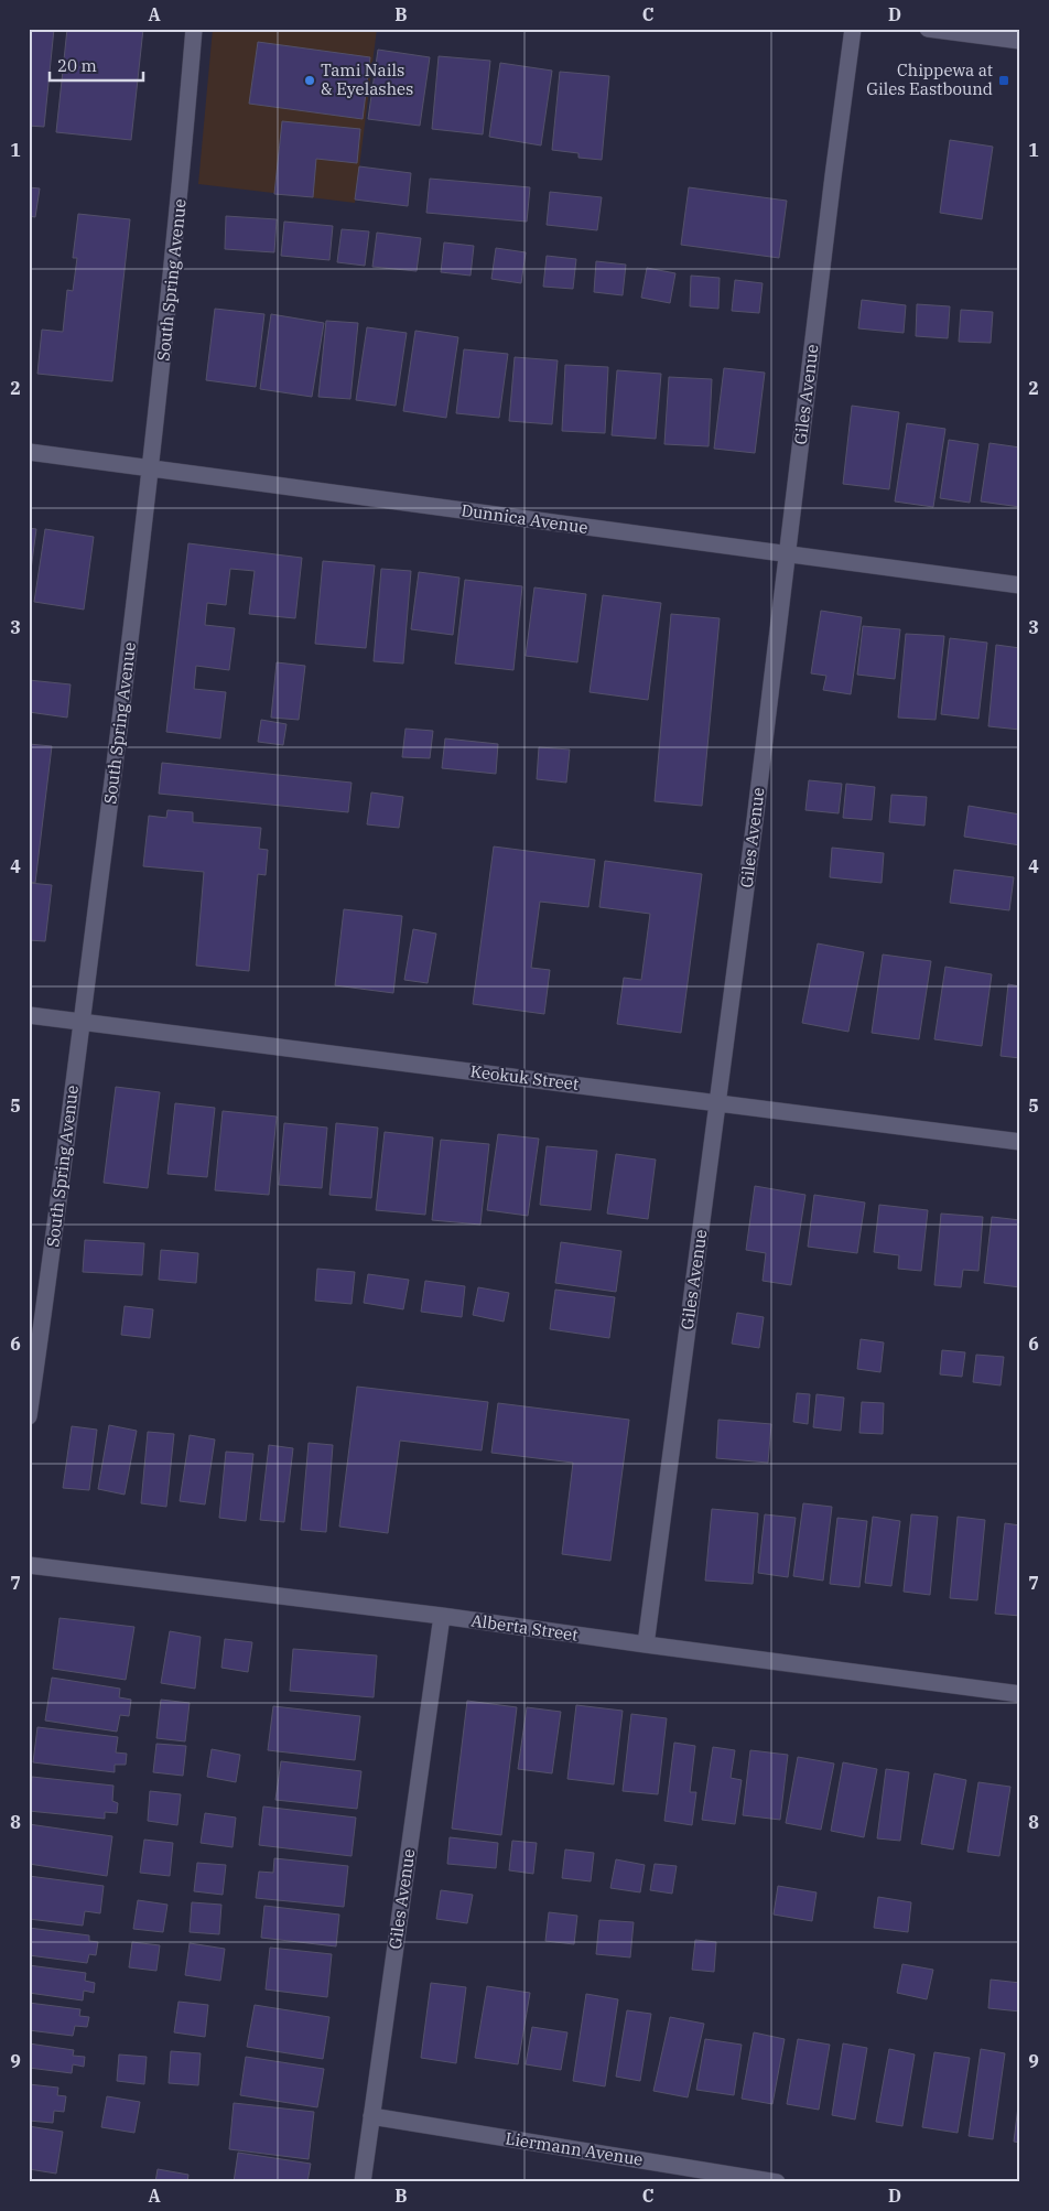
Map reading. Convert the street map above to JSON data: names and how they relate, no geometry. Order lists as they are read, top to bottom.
{
  "streets": {
    "street": [
      "South Spring Avenue",
      "Giles Avenue",
      "Dunnica Avenue",
      "Keokuk Street",
      "Alberta Street",
      "Liermann Avenue"
    ]
  },
  "crossings": [
    ["South Spring Avenue", "Dunnica Avenue"],
    ["South Spring Avenue", "Keokuk Street"],
    ["Giles Avenue", "Dunnica Avenue"],
    ["Giles Avenue", "Keokuk Street"],
    ["Giles Avenue", "Alberta Street"],
    ["Giles Avenue", "Liermann Avenue"]
  ],
  "places": {
    "other": ["Tami Nails & Eyelashes"],
    "transit": ["Chippewa at Giles Eastbound"]
  },
  "scale_bar": "20 m",
  "grid": {
    "columns": [
      "A",
      "B",
      "C",
      "D"
    ],
    "rows": [
      "1",
      "2",
      "3",
      "4",
      "5",
      "6",
      "7",
      "8",
      "9"
    ]
  }
}
